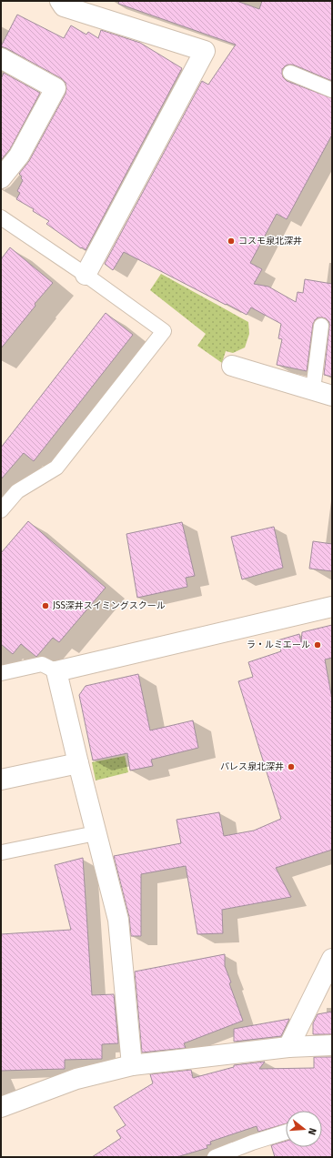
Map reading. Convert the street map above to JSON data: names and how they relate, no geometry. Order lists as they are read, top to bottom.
{
  "places": [
    "コスモ泉北深井",
    "JSS深井スイミングスクール",
    "ラ・ルミエール",
    "パレス泉北深井"
  ],
  "north": "right"
}
